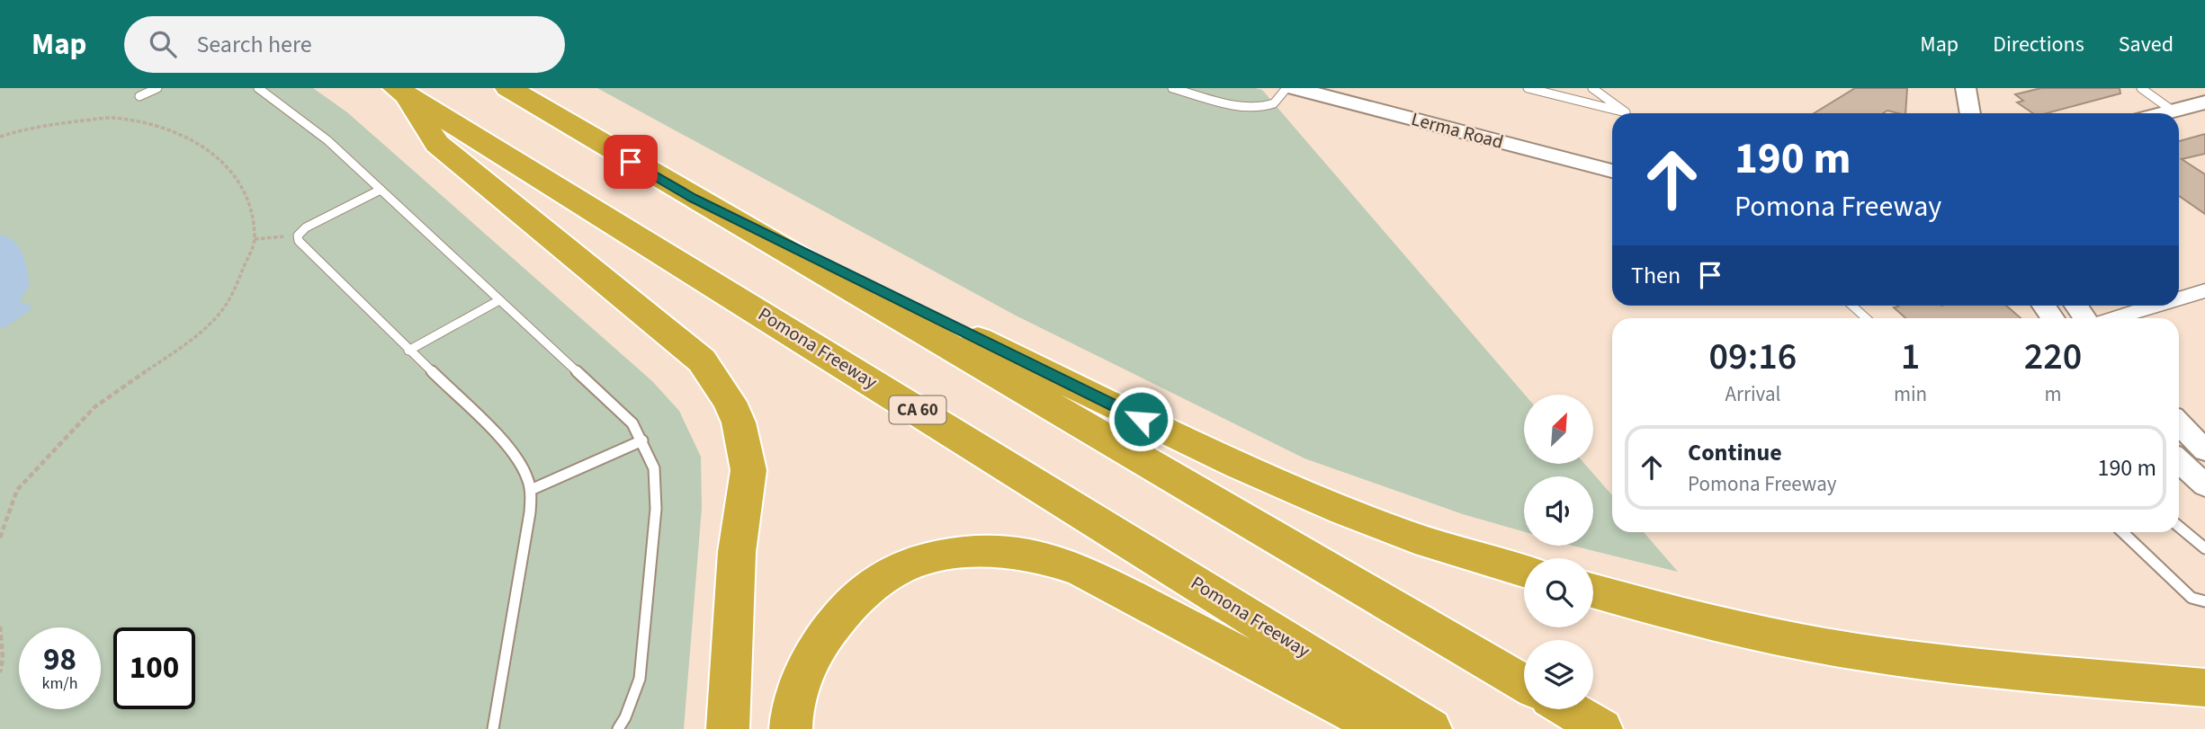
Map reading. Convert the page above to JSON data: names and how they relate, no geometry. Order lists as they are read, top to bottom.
{
  "streets": {
    "highway": ["Pomona Freeway", "CA 60"],
    "street": ["Lerma Road"]
  },
  "north": "top right",
  "page": {
    "header": "Map",
    "search": "Search here",
    "nav": ["Map", "Directions", "Saved"],
    "turn": ["190 m", "Pomona Freeway"],
    "then": "Then",
    "eta": [
      "09:16",
      "Arrival",
      "1",
      "min",
      "220",
      "m"
    ],
    "list": [
      {
        "name": "Continue",
        "note": "Pomona Freeway",
        "value": "190 m"
      }
    ],
    "speed": "98 km/h",
    "limit": "100"
  }
}
